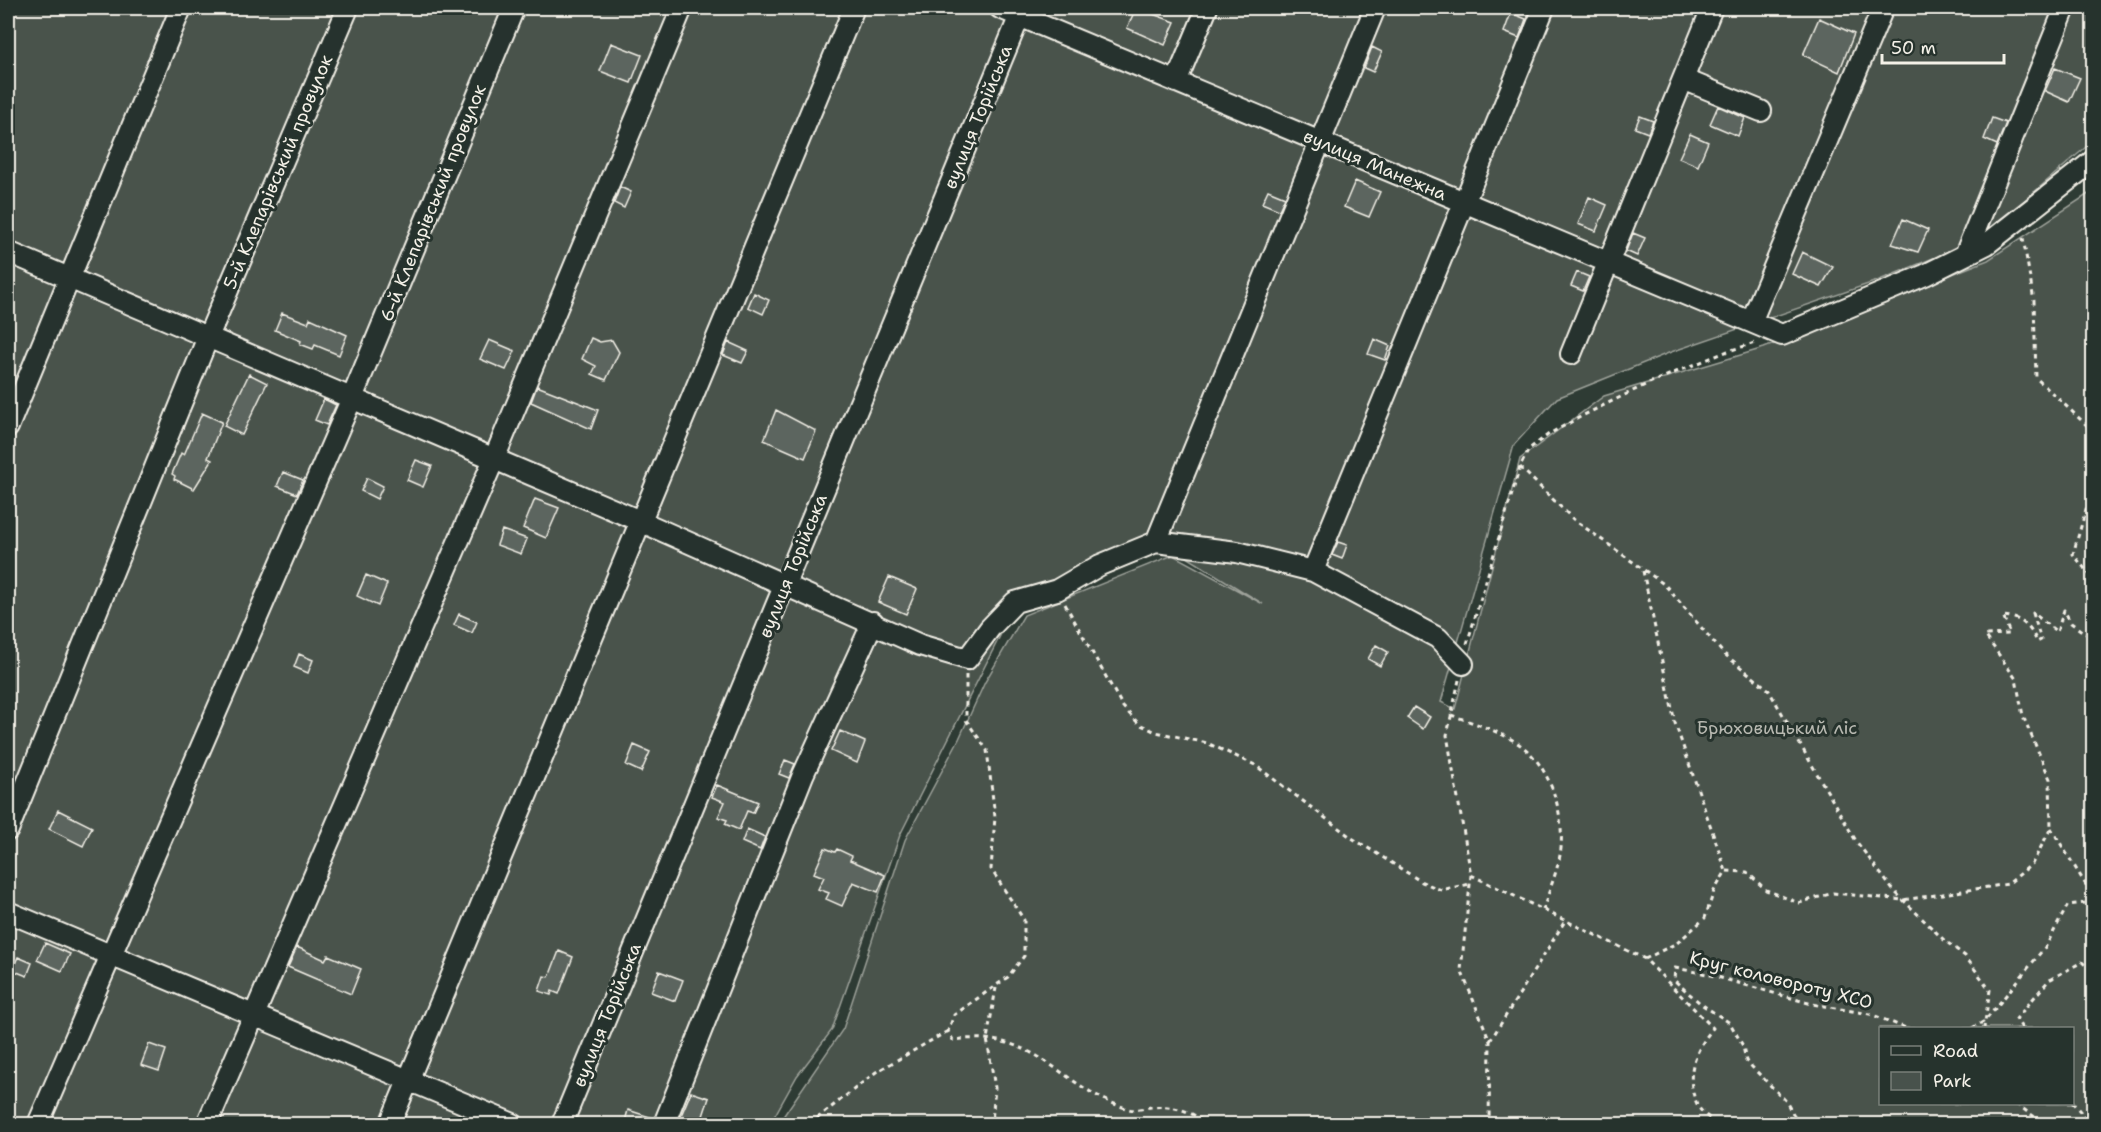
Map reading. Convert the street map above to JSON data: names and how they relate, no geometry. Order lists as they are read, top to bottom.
{
  "streets": {
    "street": [
      "вулиця Торійська",
      "вулиця Манежна",
      "5-й Клепарівський провулок",
      "6-й Клепарівський провулок"
    ],
    "path": ["Круг коловороту ХСО"]
  },
  "crossings": [
    ["вулиця Торійська", "вулиця Манежна"]
  ],
  "parks": ["Брюховицький ліс"],
  "legend": ["Road", "Park"],
  "scale_bar": "50 m"
}
